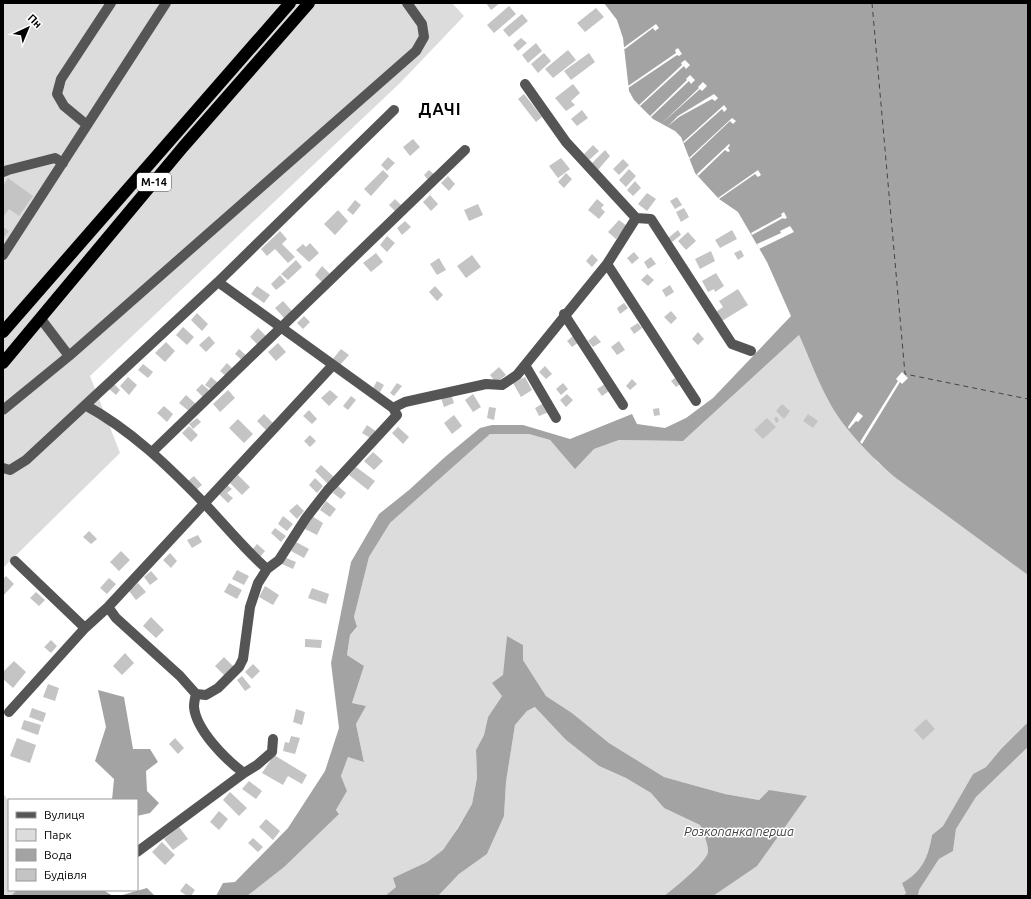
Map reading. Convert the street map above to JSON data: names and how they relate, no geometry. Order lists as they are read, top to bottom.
{
  "streets": {
    "highway": ["М-14"]
  },
  "districts": ["ДАЧІ"],
  "water": ["Розкопанка перша"],
  "legend": [
    "Вулиця",
    "Парк",
    "Вода",
    "Будівля"
  ],
  "north": "top right"
}
